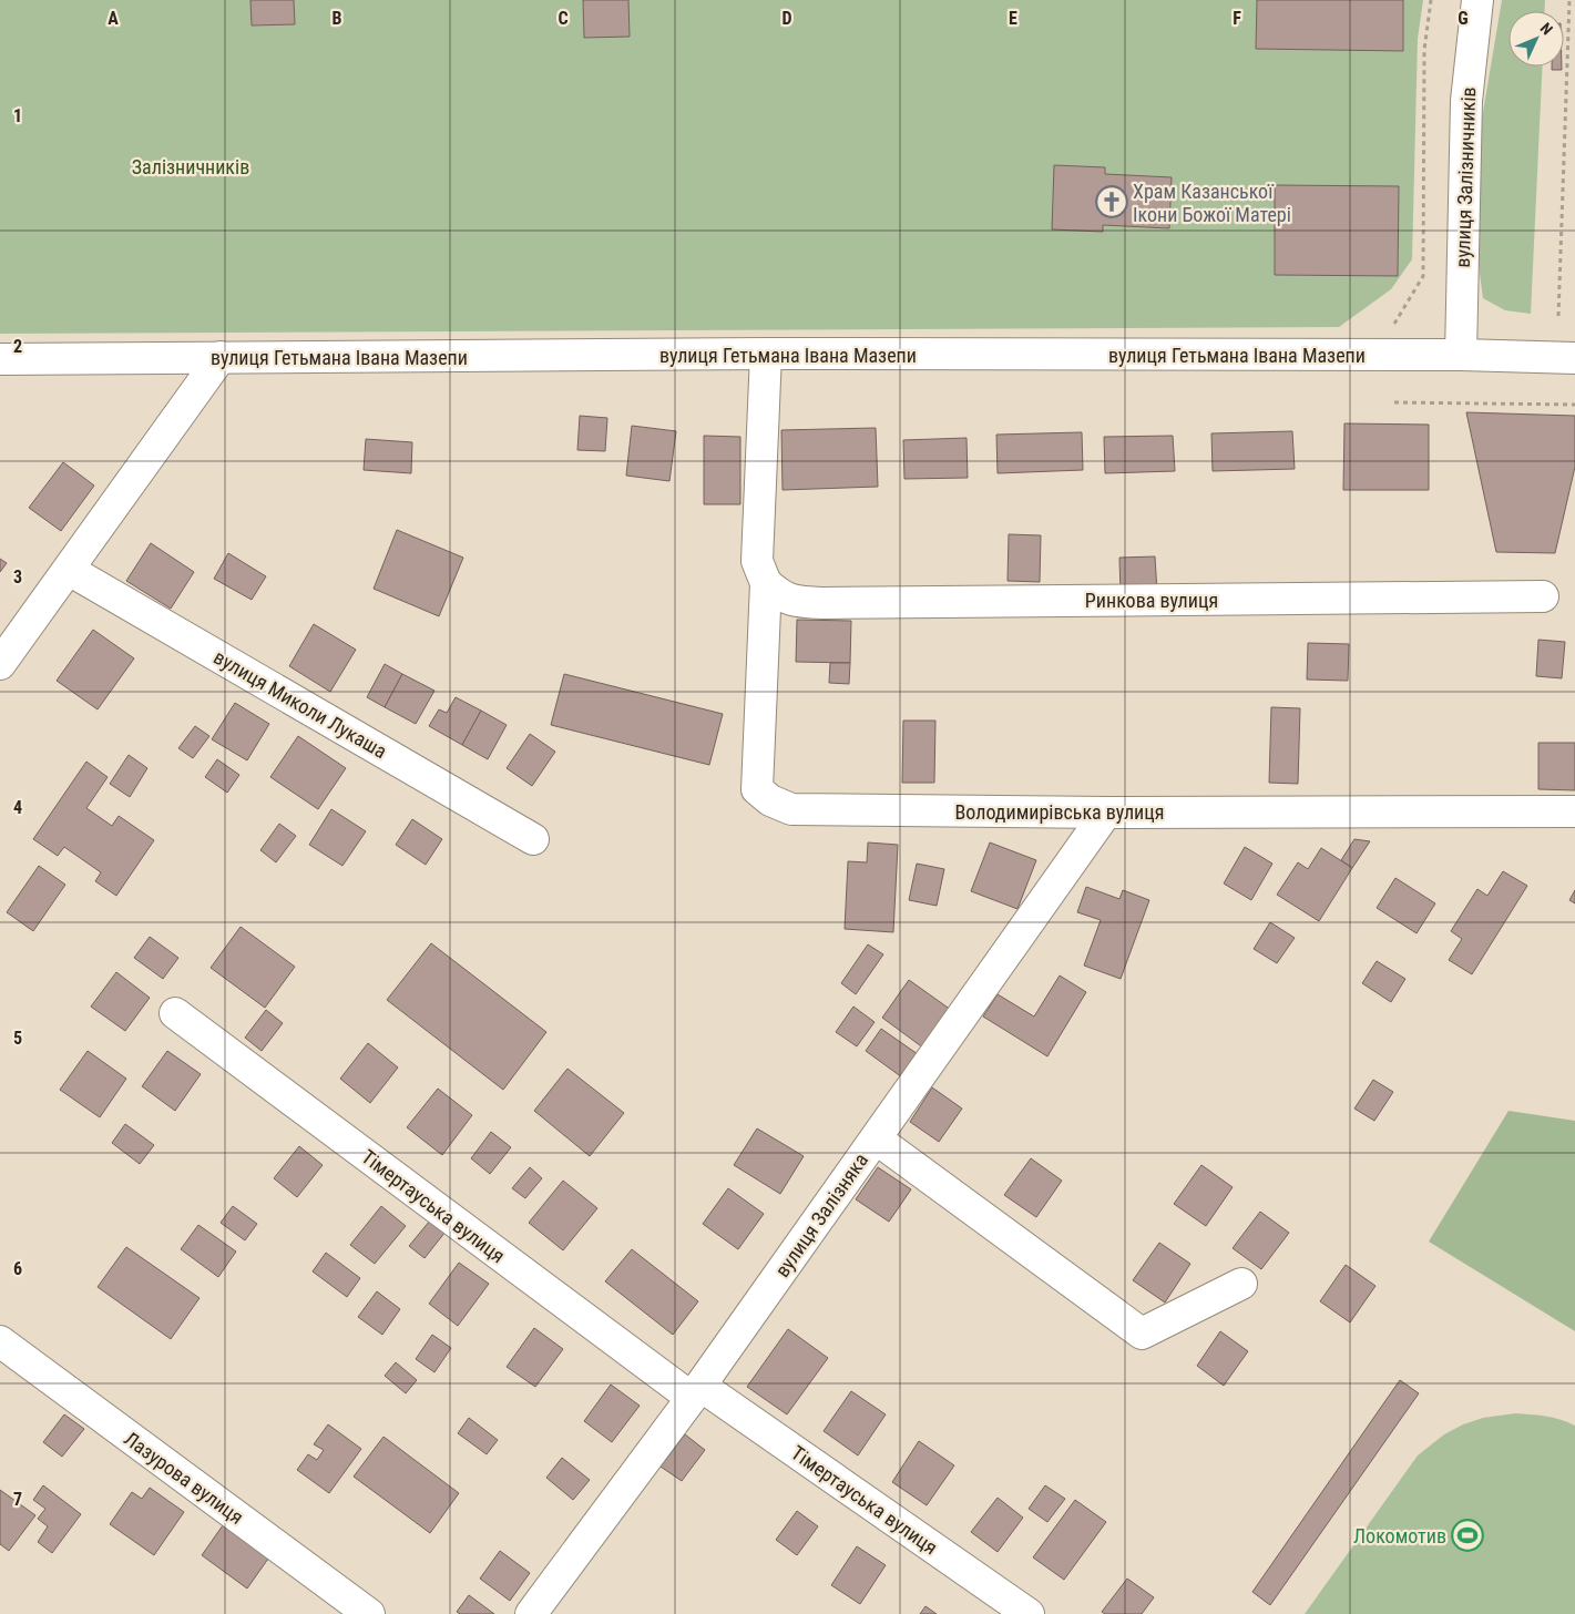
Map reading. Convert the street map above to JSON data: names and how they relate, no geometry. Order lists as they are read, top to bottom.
{
  "streets": {
    "street": [
      "вулиця Залізничників",
      "вулиця Гетьмана Івана Мазепи",
      "Ринкова вулиця",
      "вулиця Миколи Лукаша",
      "Володимирівська вулиця",
      "Тімертауська вулиця",
      "вулиця Залізняка",
      "Лазурова вулиця"
    ]
  },
  "crossings": [
    ["вулиця Залізничників", "вулиця Гетьмана Івана Мазепи"],
    ["Ринкова вулиця", "Володимирівська вулиця"],
    ["Володимирівська вулиця", "вулиця Залізняка"],
    ["Тімертауська вулиця", "вулиця Залізняка"]
  ],
  "parks": ["Залізничників"],
  "places": {
    "church": ["Храм Казанської Ікони Божої Матері"],
    "sports": ["Локомотив"]
  },
  "north": "top right",
  "grid": {
    "columns": [
      "A",
      "B",
      "C",
      "D",
      "E",
      "F",
      "G"
    ],
    "rows": [
      "1",
      "2",
      "3",
      "4",
      "5",
      "6",
      "7"
    ]
  }
}
